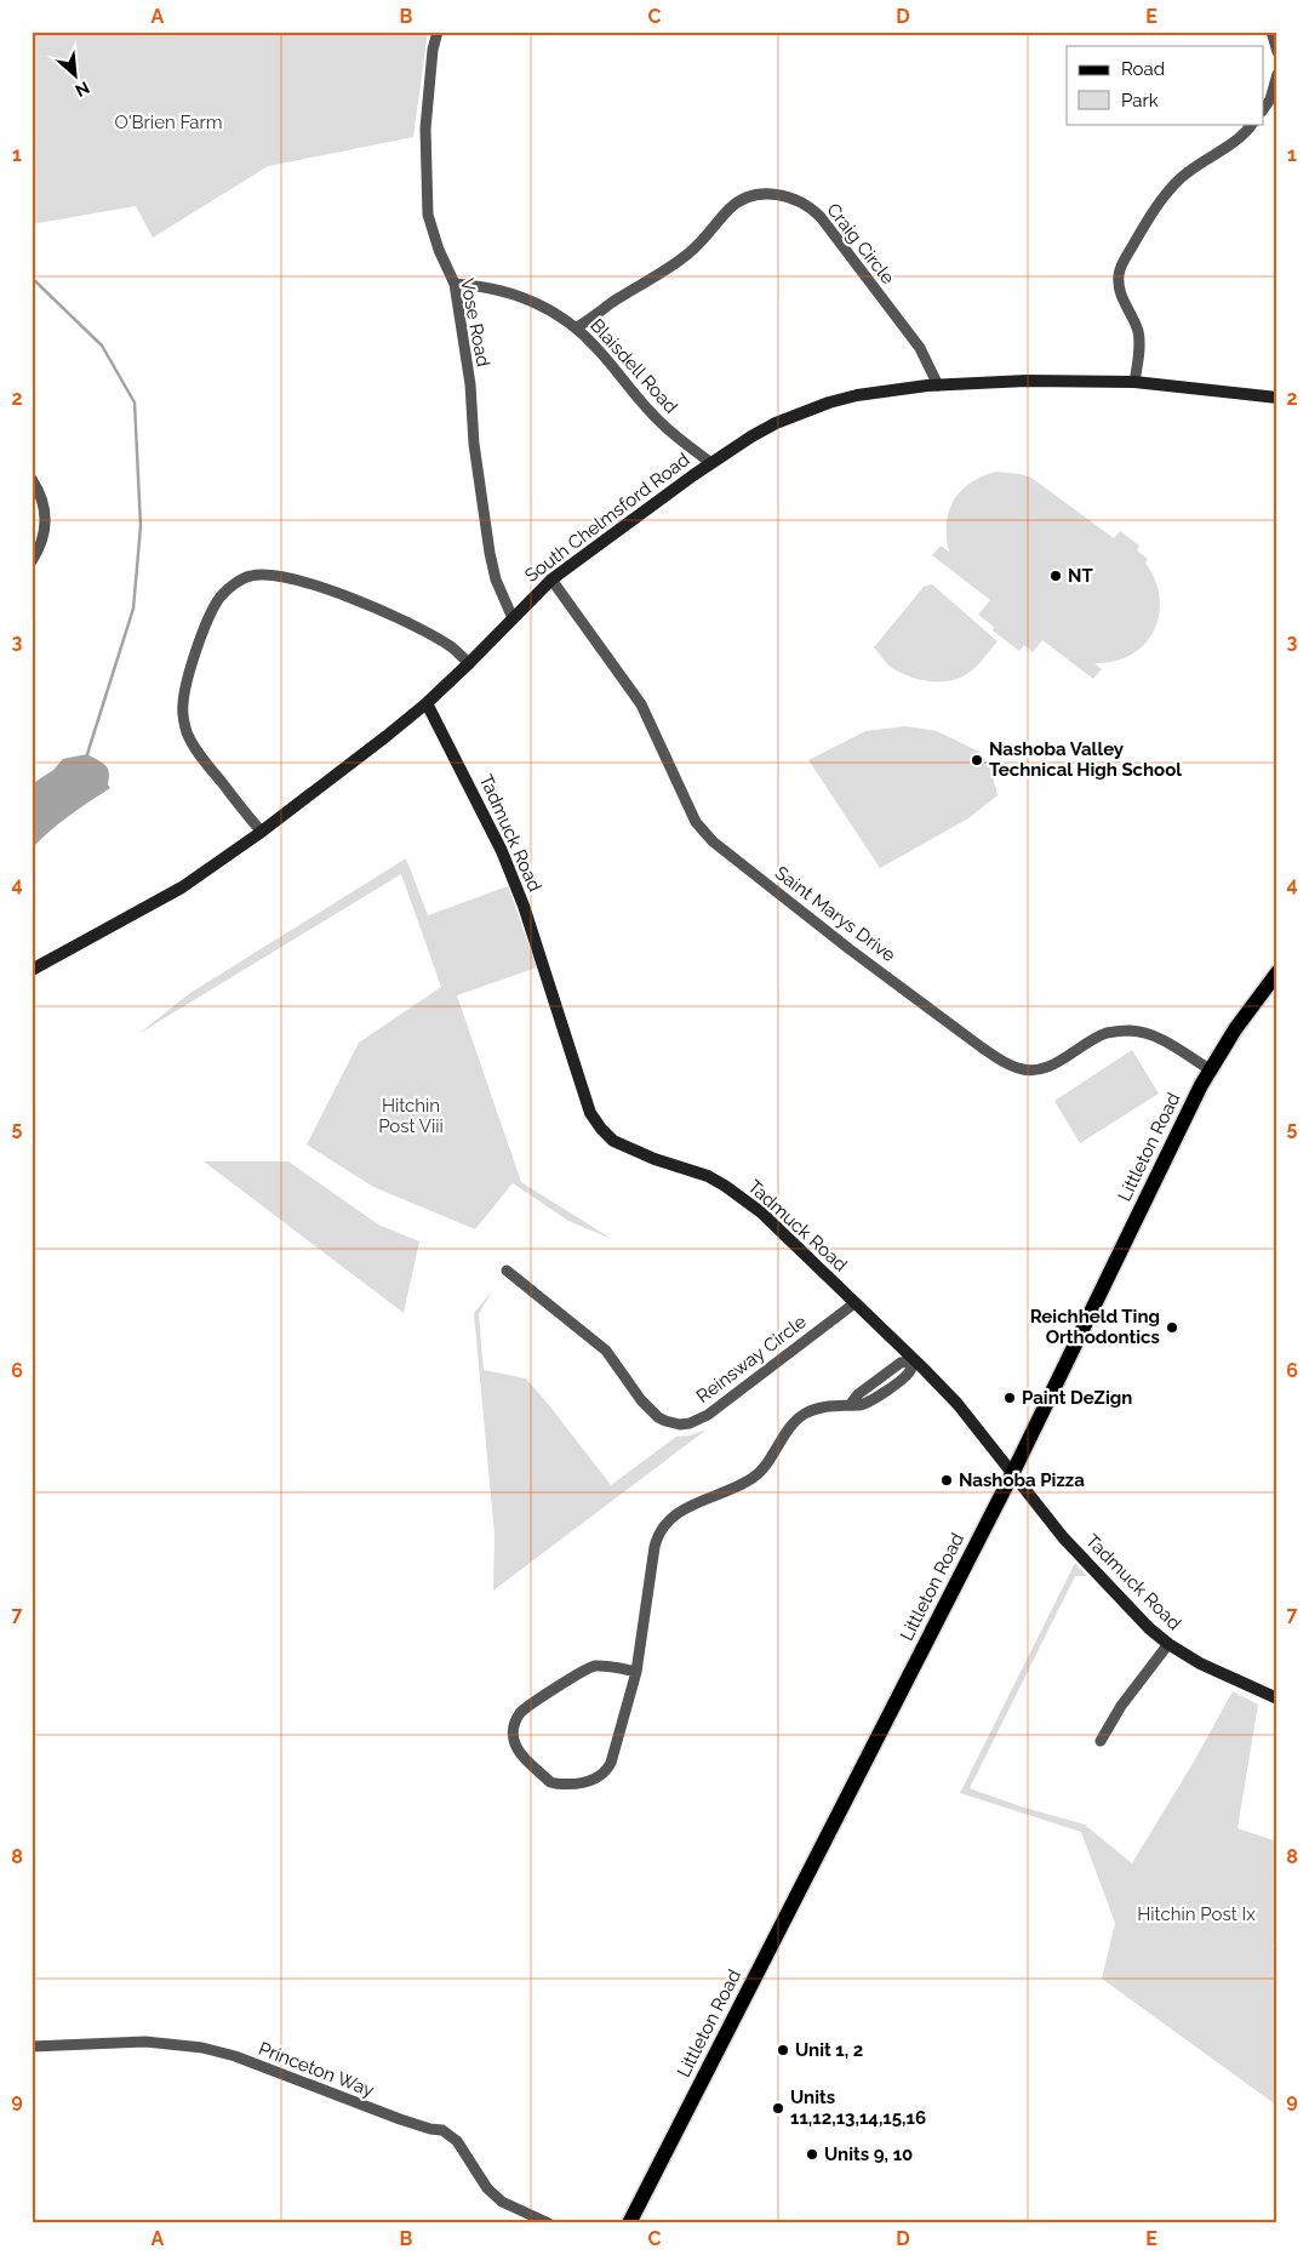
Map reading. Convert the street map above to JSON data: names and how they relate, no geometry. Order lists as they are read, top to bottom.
{
  "streets": {
    "main road": ["South Chelmsford Road", "Tadmuck Road", "Littleton Road"],
    "street": [
      "Craig Circle",
      "Vose Road",
      "Blaisdell Road",
      "Saint Marys Drive",
      "Reinsway Circle",
      "Princeton Way"
    ]
  },
  "crossings": [
    ["Craig Circle", "Blaisdell Road"],
    ["Craig Circle", "South Chelmsford Road"],
    ["Vose Road", "Blaisdell Road"],
    ["Vose Road", "South Chelmsford Road"],
    ["Blaisdell Road", "South Chelmsford Road"],
    ["South Chelmsford Road", "Tadmuck Road"],
    ["South Chelmsford Road", "Saint Marys Drive"],
    ["Tadmuck Road", "Littleton Road"],
    ["Tadmuck Road", "Reinsway Circle"],
    ["Saint Marys Drive", "Littleton Road"]
  ],
  "parks": ["O'Brien Farm", "Hitchin Post Viii", "Hitchin Post Ix"],
  "places": [
    "NT",
    "Nashoba Valley Technical High School",
    "Reichheld Ting Orthodontics",
    "Paint DeZign",
    "Nashoba Pizza",
    "Unit 1, 2",
    "Units 11,12,13,14,15,16",
    "Units 9, 10"
  ],
  "legend": ["Road", "Park"],
  "north": "bottom right",
  "grid": {
    "columns": [
      "A",
      "B",
      "C",
      "D",
      "E"
    ],
    "rows": [
      "1",
      "2",
      "3",
      "4",
      "5",
      "6",
      "7",
      "8",
      "9"
    ]
  }
}
